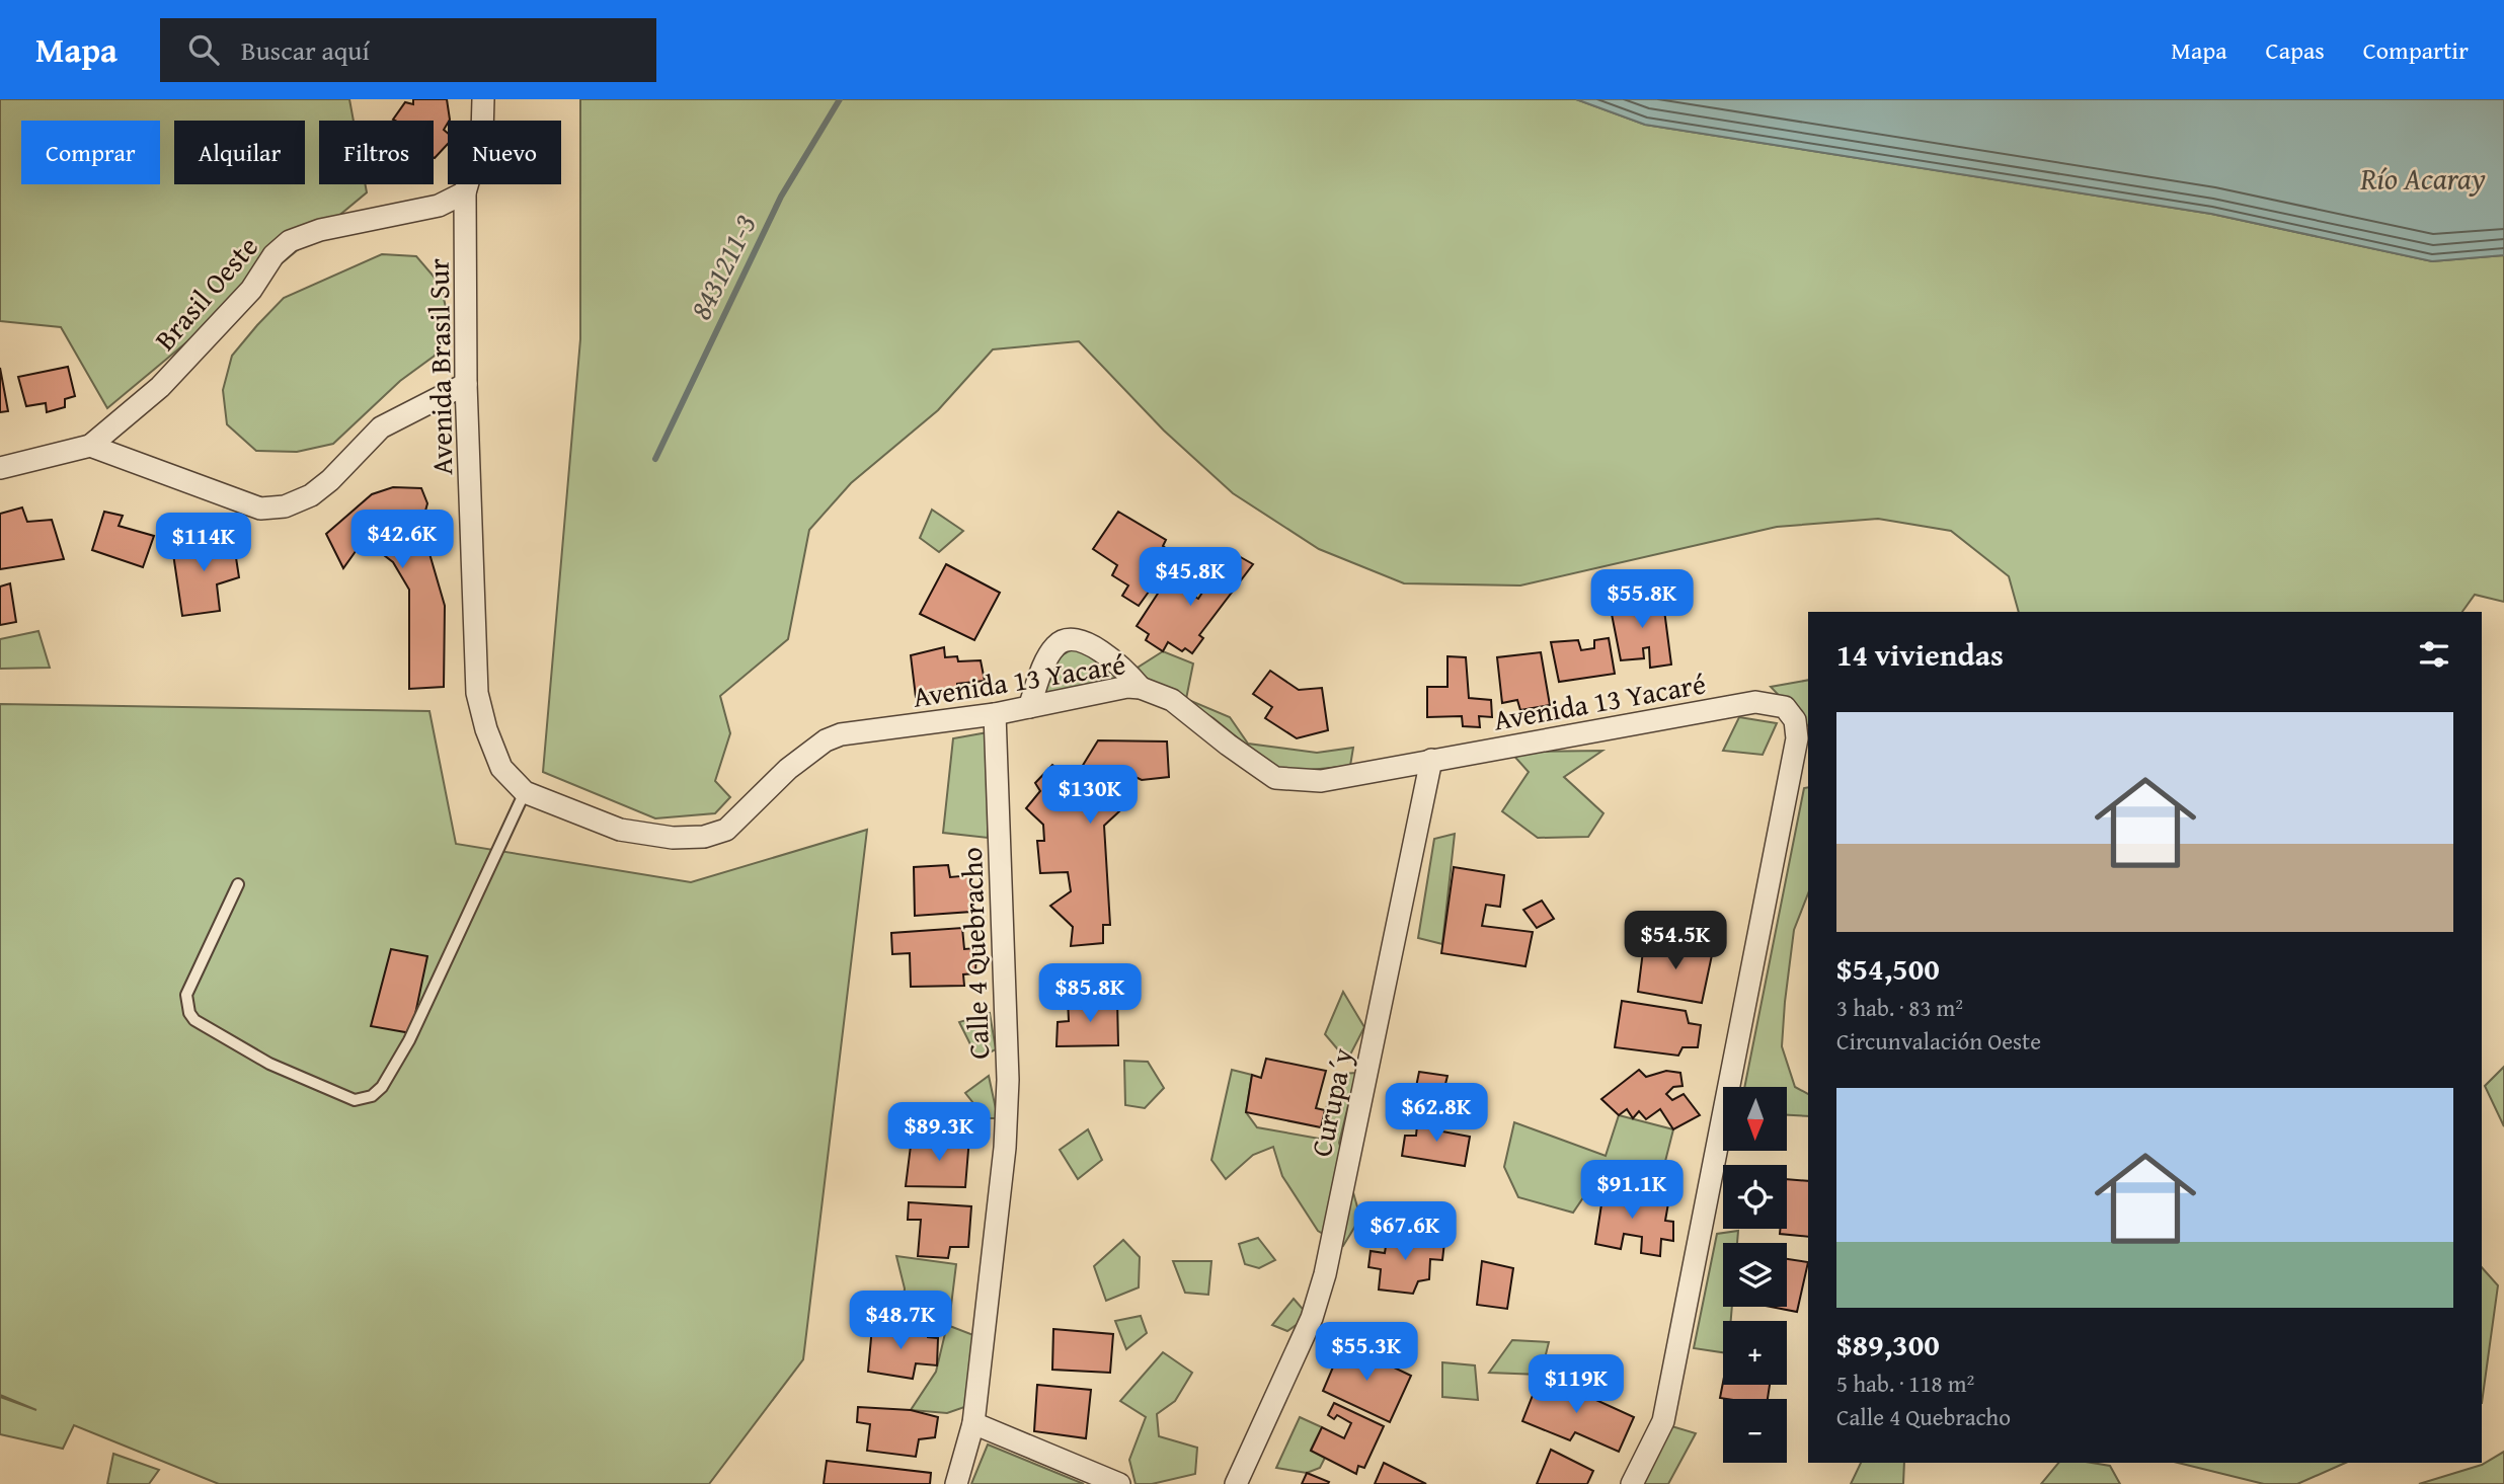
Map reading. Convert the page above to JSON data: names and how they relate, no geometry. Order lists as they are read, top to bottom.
{
  "streets": {
    "street": [
      "Brasil Oeste",
      "Avenida Brasil Sur",
      "Avenida 13 Yacaré",
      "Calle 4 Quebracho",
      "Curupa´y"
    ]
  },
  "crossings": [
    ["Brasil Oeste", "Avenida Brasil Sur"],
    ["Avenida Brasil Sur", "Avenida 13 Yacaré"],
    ["Avenida 13 Yacaré", "Calle 4 Quebracho"],
    ["Avenida 13 Yacaré", "Curupa´y"]
  ],
  "water": ["Río Acaray", "8431211-3"],
  "north": "bottom",
  "page": {
    "header": "Mapa",
    "search": "Buscar aquí",
    "nav": ["Mapa", "Capas", "Compartir"],
    "chip": [
      "Comprar",
      "Alquilar",
      "Filtros",
      "Nuevo"
    ],
    "price": [
      "$42.6K",
      "$114K",
      "$45.8K",
      "$55.8K",
      "$130K",
      "$54.5K",
      "$85.8K",
      "$62.8K",
      "$89.3K",
      "$91.1K",
      "$67.6K",
      "$48.7K",
      "$55.3K",
      "$119K"
    ],
    "heading": "14 viviendas",
    "list": [
      {
        "name": "$54,500",
        "note": "3 hab. · 83 m² · Circunvalación Oeste"
      },
      {
        "name": "$89,300",
        "note": "5 hab. · 118 m² · Calle 4 Quebracho"
      }
    ],
    "map_buttons": ["+", "−"]
  }
}
